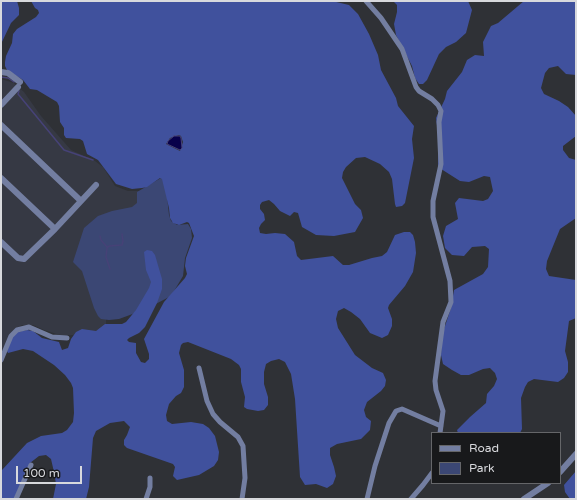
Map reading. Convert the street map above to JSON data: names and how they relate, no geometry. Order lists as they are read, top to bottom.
{
  "legend": ["Road", "Park"],
  "scale_bar": "100 m"
}
